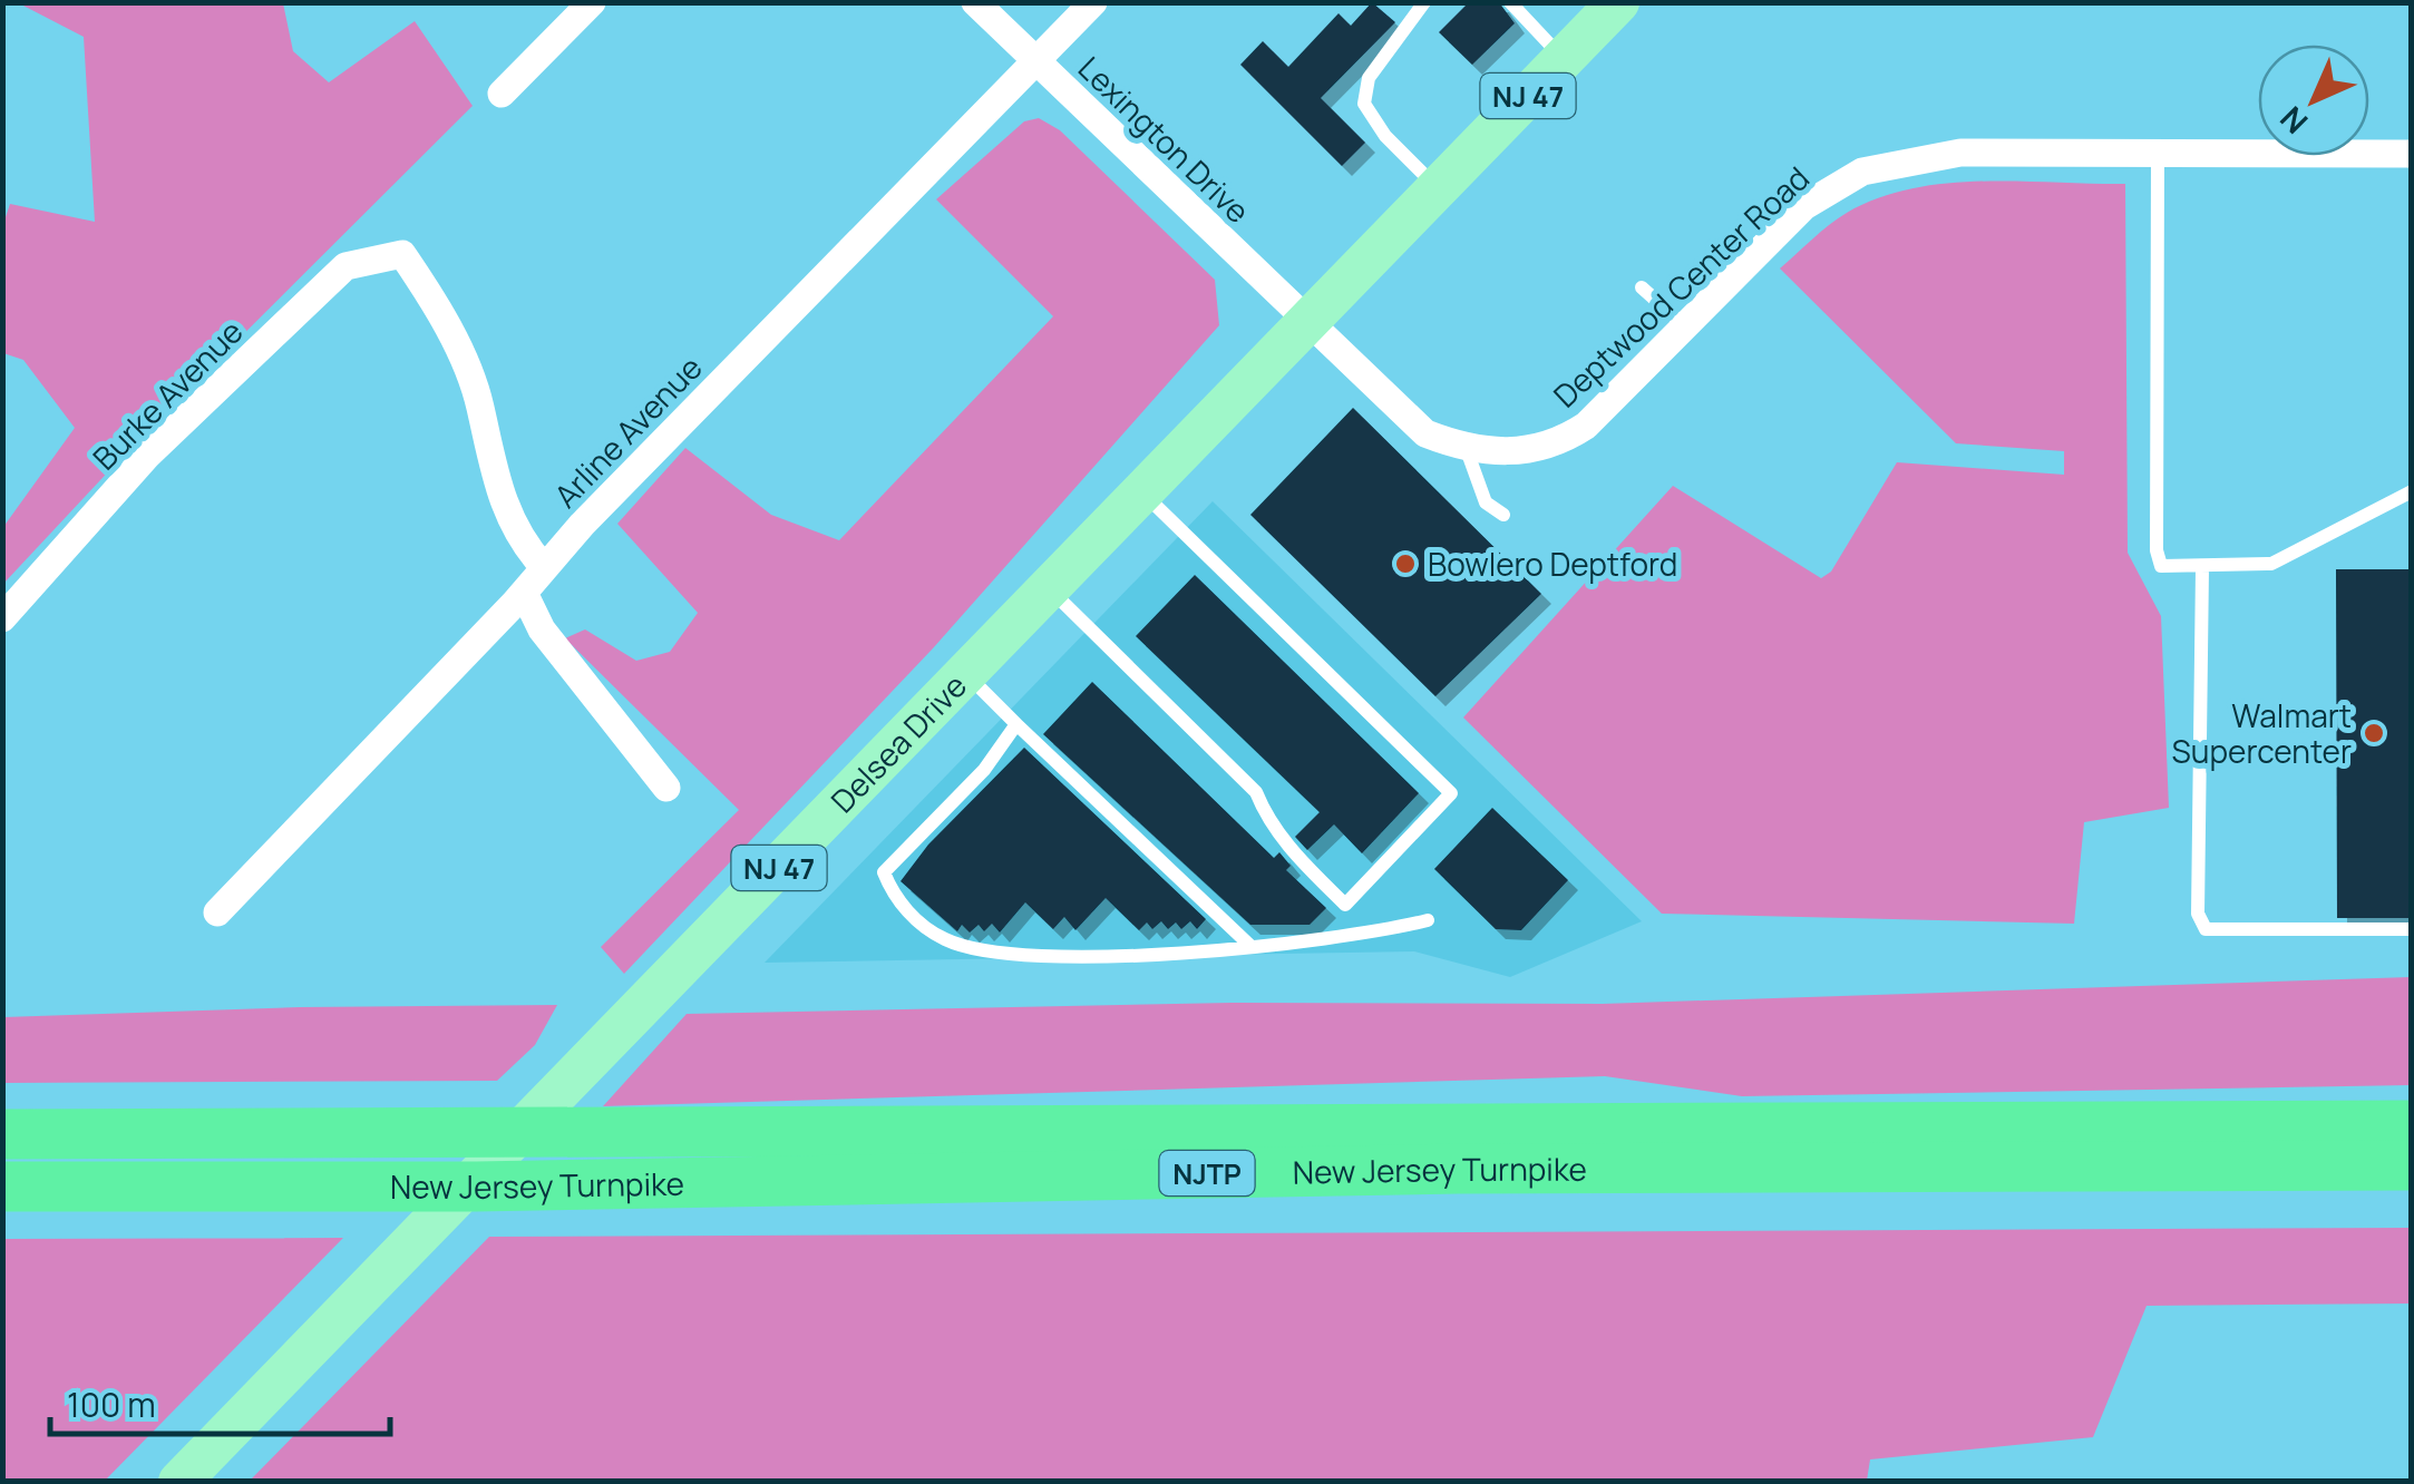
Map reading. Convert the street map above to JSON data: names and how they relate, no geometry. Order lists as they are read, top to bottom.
{
  "streets": {
    "highway": ["New Jersey Turnpike", "NJTP"],
    "main road": ["NJ 47", "Delsea Drive"],
    "street": [
      "Lexington Drive",
      "Deptwood Center Road",
      "Burke Avenue",
      "Arline Avenue"
    ]
  },
  "crossings": [
    ["Lexington Drive", "Deptwood Center Road"],
    ["Lexington Drive", "Arline Avenue"],
    ["Lexington Drive", "Delsea Drive"],
    ["Deptwood Center Road", "Delsea Drive"],
    ["Burke Avenue", "Arline Avenue"]
  ],
  "places": ["Bowlero Deptford", "Walmart Supercenter"],
  "scale_bar": "100 m",
  "north": "bottom left"
}
